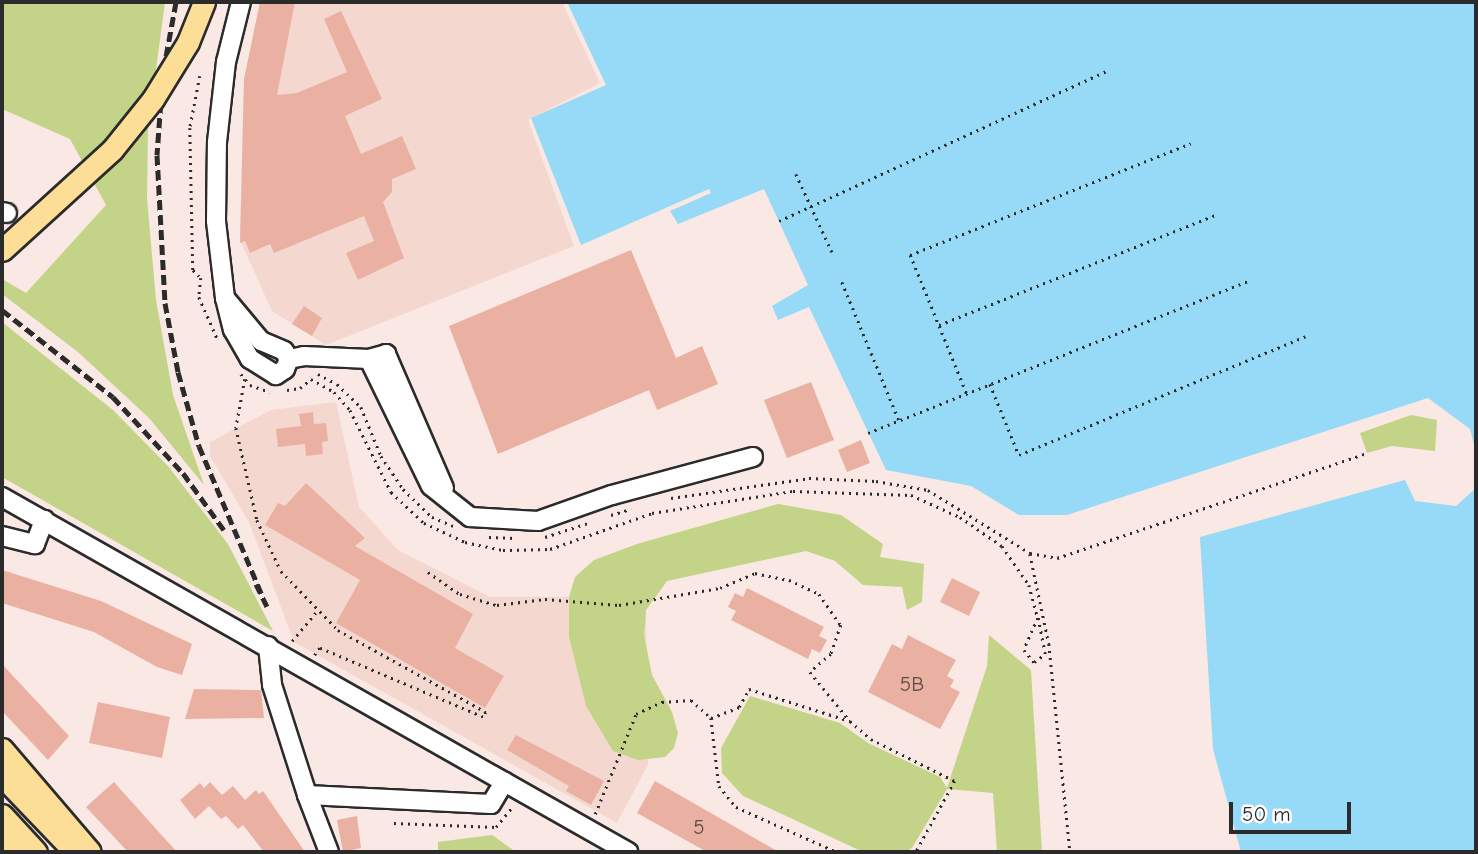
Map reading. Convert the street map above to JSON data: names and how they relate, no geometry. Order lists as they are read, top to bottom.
{
  "house_numbers": ["5B", "5"],
  "scale_bar": "50 m"
}
